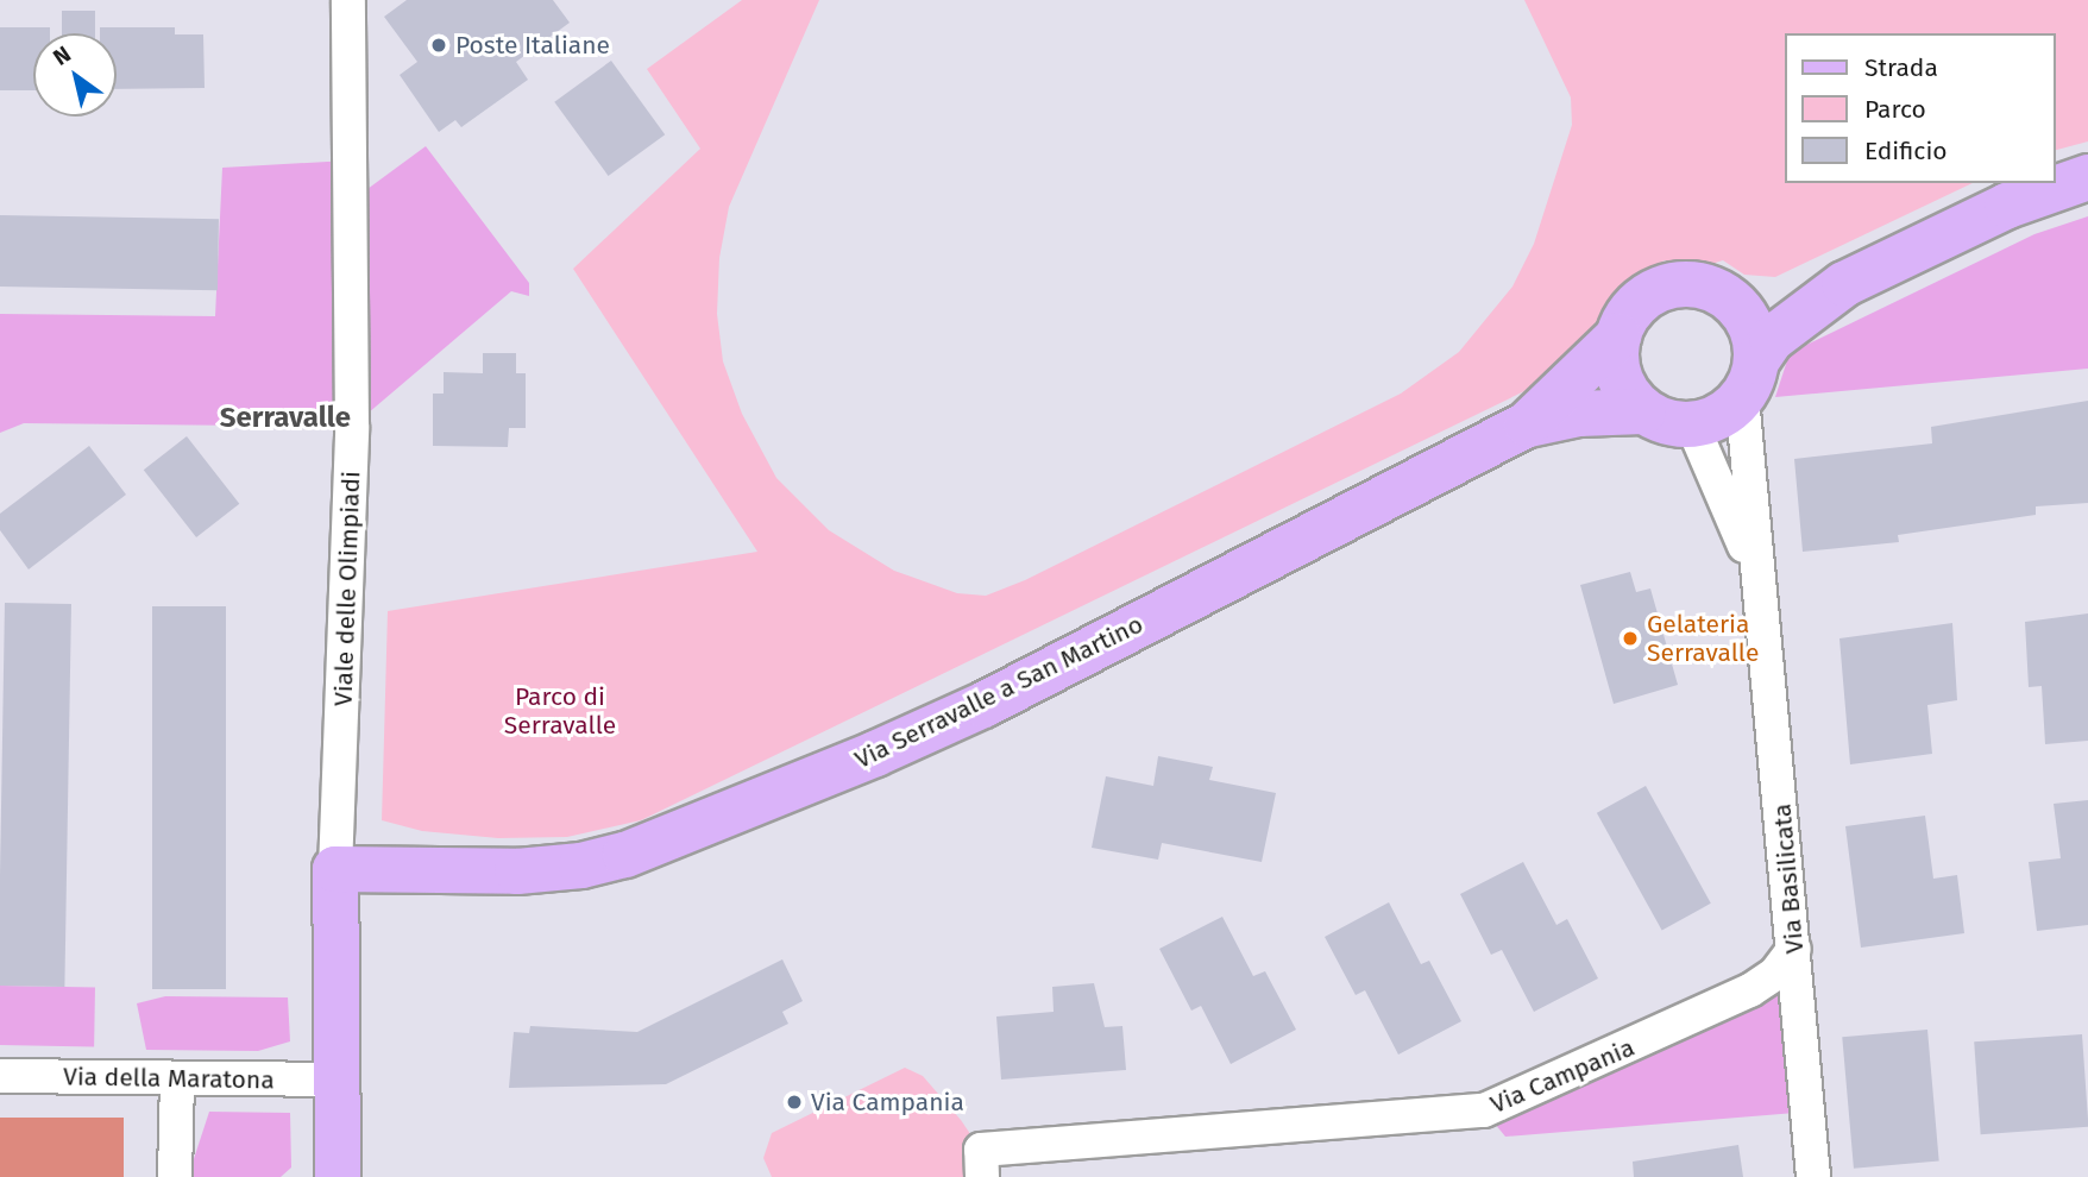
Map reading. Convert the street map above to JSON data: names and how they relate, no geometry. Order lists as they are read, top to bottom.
{
  "streets": {
    "street": [
      "Viale delle Olimpiadi",
      "Via Serravalle a San Martino",
      "Via Basilicata",
      "Via Campania",
      "Via della Maratona"
    ]
  },
  "crossings": [
    ["Viale delle Olimpiadi", "Via Serravalle a San Martino"],
    ["Viale delle Olimpiadi", "Via della Maratona"],
    ["Via Basilicata", "Via Campania"]
  ],
  "districts": ["Serravalle"],
  "parks": ["Parco di Serravalle"],
  "places": ["Poste Italiane", "Gelateria Serravalle", "Via Campania"],
  "legend": ["Strada", "Parco", "Edificio"],
  "north": "top left"
}
